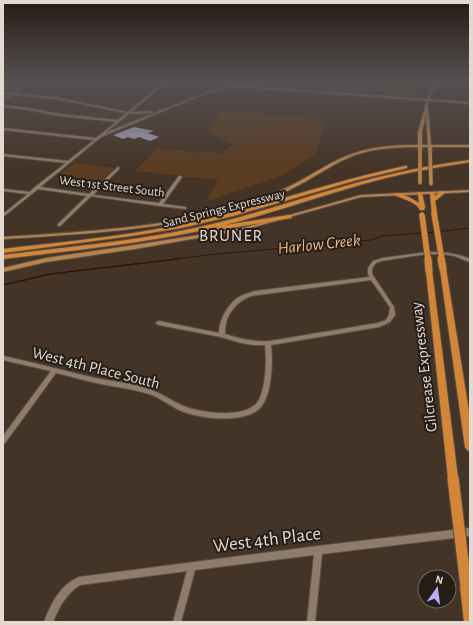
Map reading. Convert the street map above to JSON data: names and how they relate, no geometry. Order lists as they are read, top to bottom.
{
  "streets": {
    "highway": ["Sand Springs Expressway", "Gilcrease Expressway"],
    "street": ["West 1st Street South", "West 4th Place South", "West 4th Place"]
  },
  "districts": ["BRUNER"],
  "water": ["Harlow Creek"],
  "north": "top"
}
